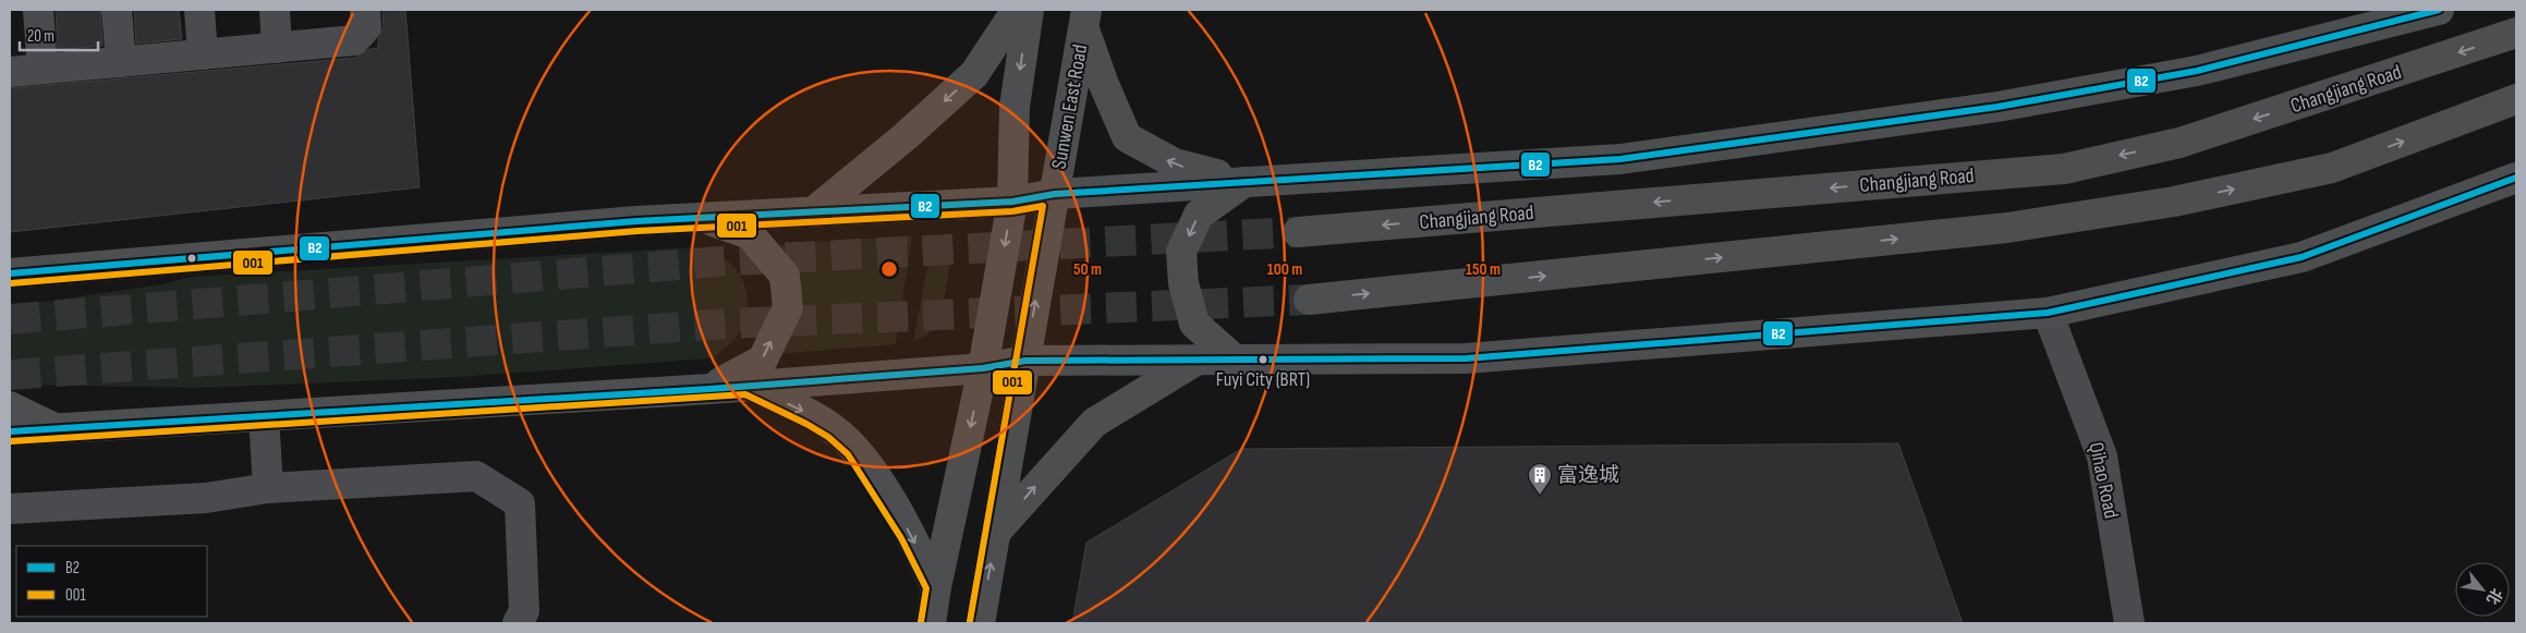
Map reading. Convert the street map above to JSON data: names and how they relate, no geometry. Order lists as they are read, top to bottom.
{
  "streets": {
    "highway": ["Changjiang Road"],
    "main road": ["Sunwen East Road"],
    "street": ["Qihao Road"]
  },
  "places": {
    "other": ["Fuyi City (BRT)"],
    "building": ["富逸城"]
  },
  "lines": ["transit line B2", "transit line 001"],
  "legend": ["B2", "001"],
  "scale_bar": "20 m",
  "north": "bottom right",
  "rings": ["50 m", "100 m", "150 m"]
}
